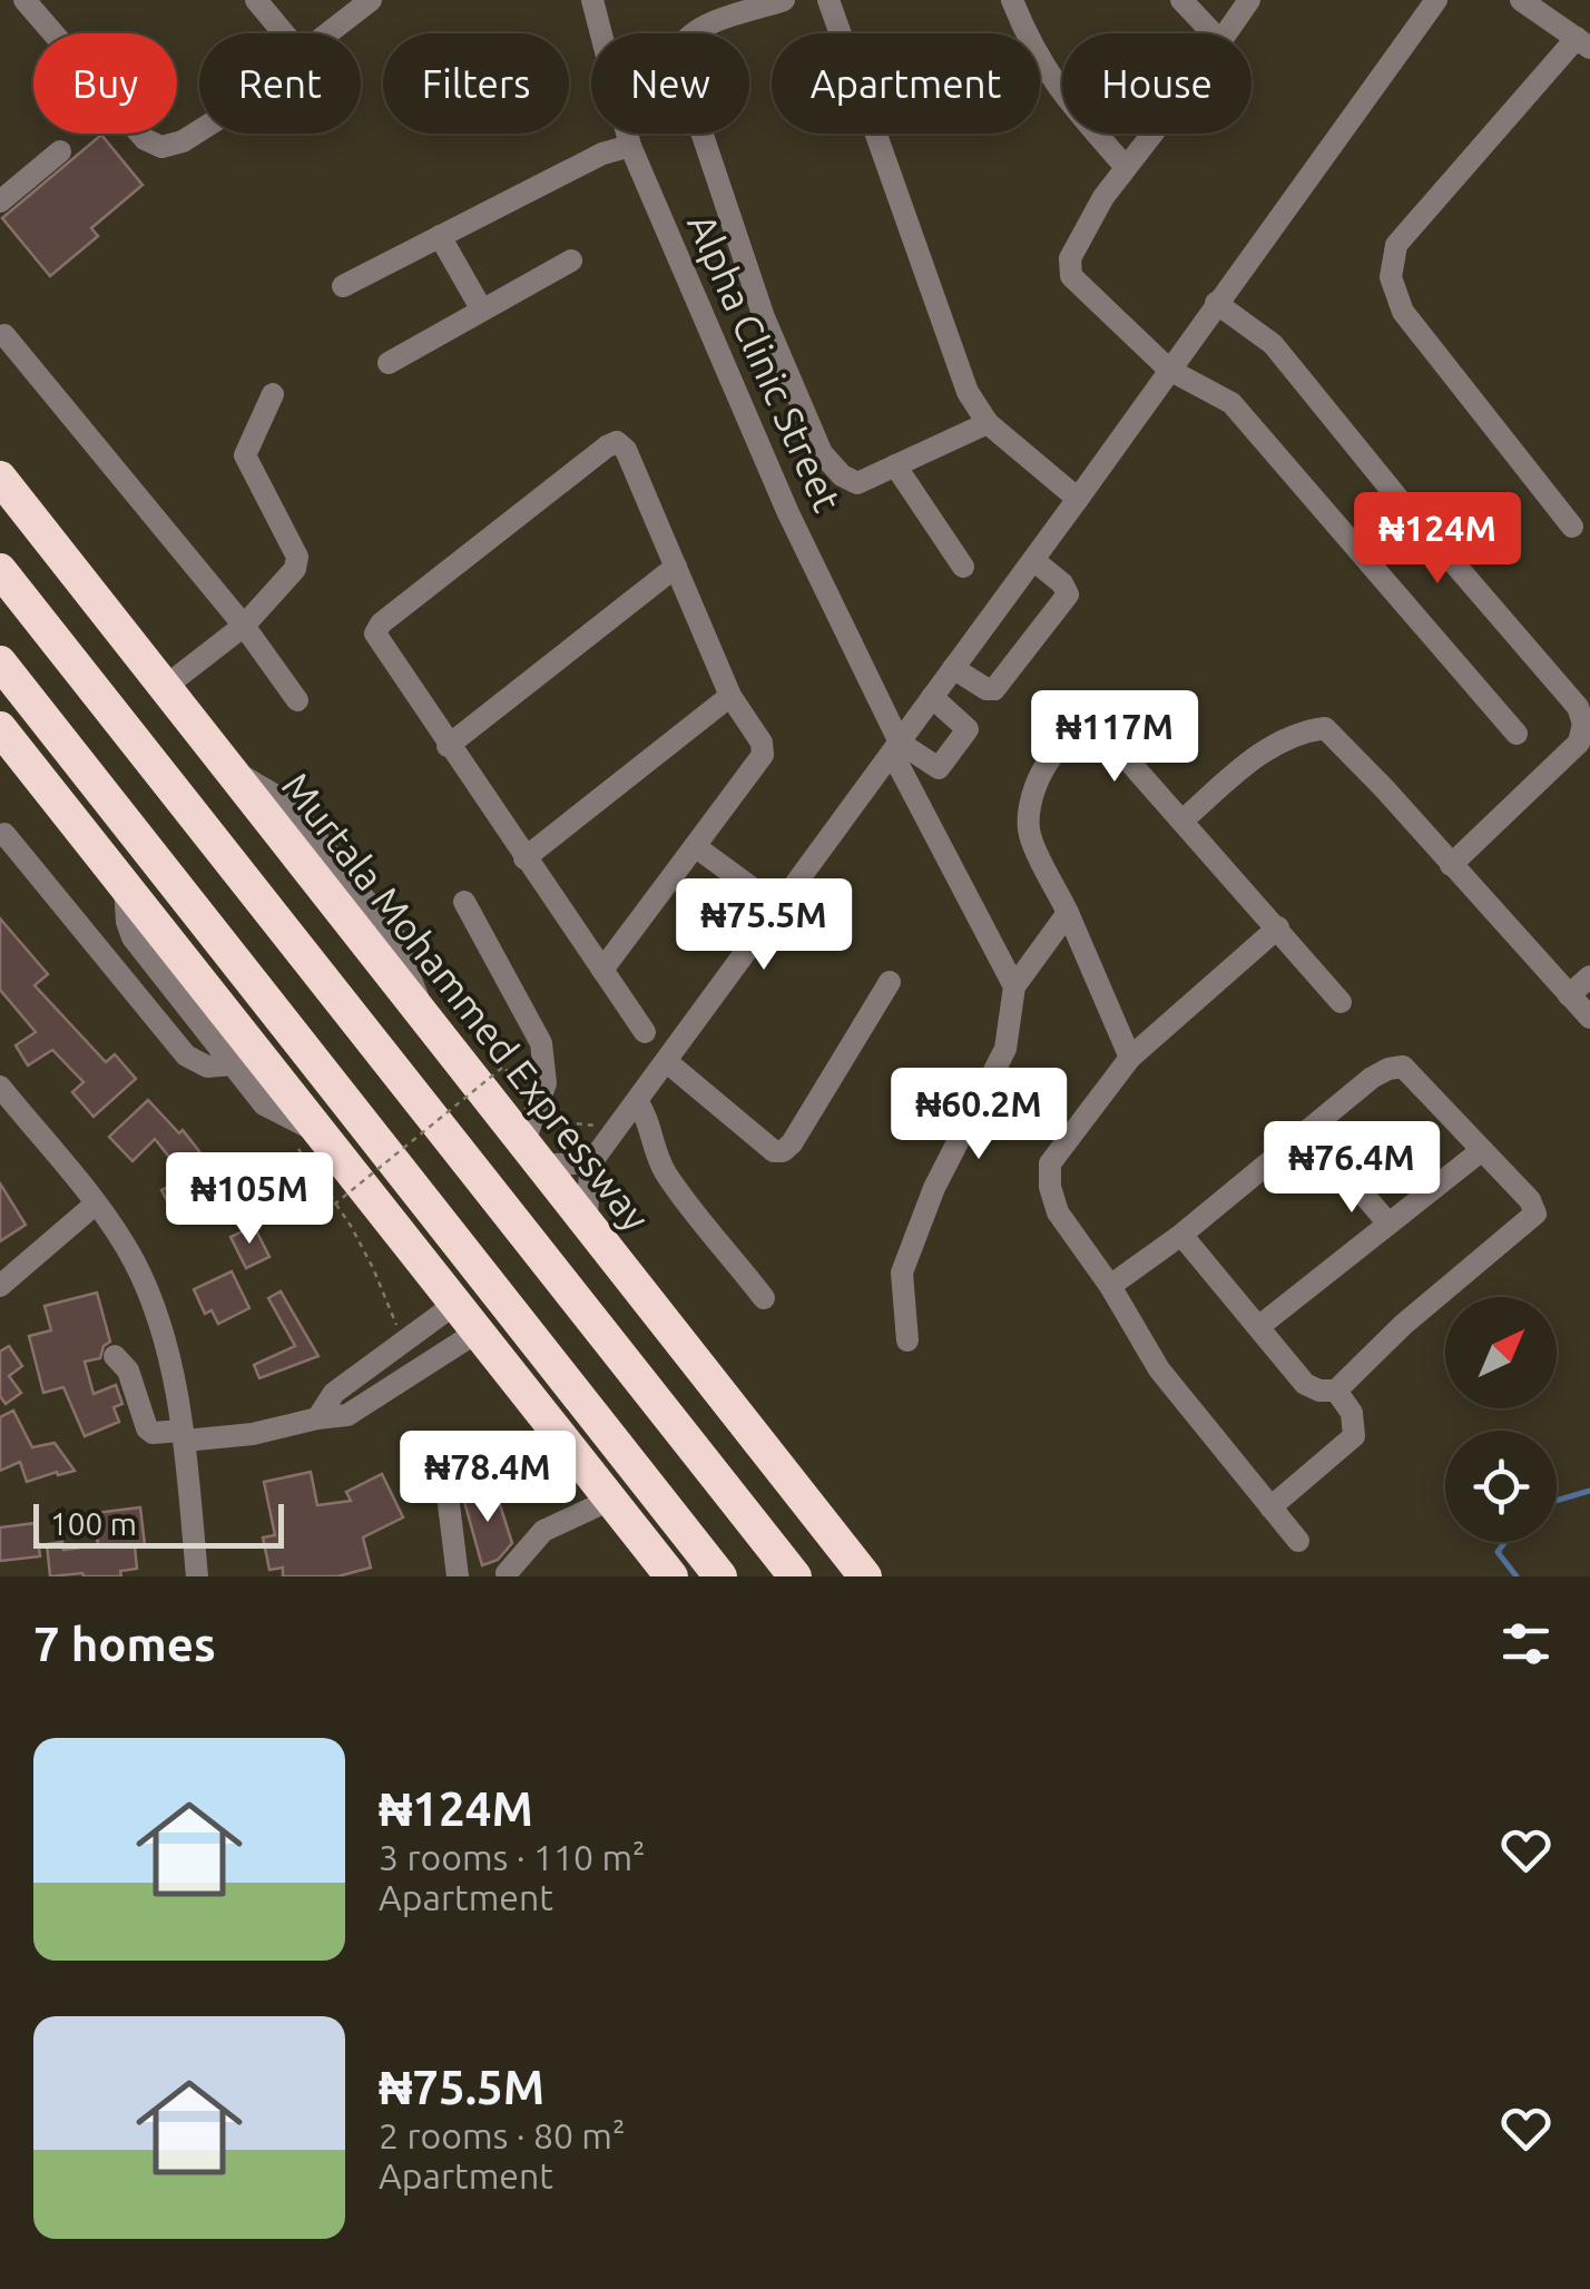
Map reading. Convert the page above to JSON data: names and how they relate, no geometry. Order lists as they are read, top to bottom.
{
  "streets": {
    "highway": ["Murtala Mohammed Expressway"],
    "street": ["Alpha Clinic Street"]
  },
  "scale_bar": "100 m",
  "north": "top right",
  "page": {
    "chip": [
      "Buy",
      "Rent",
      "Filters",
      "New",
      "Apartment",
      "House"
    ],
    "price": [
      "₦124M",
      "₦117M",
      "₦75.5M",
      "₦60.2M",
      "₦76.4M",
      "₦105M",
      "₦78.4M"
    ],
    "scale": "100 m",
    "heading": "7 homes",
    "list": [
      {
        "name": "₦124M",
        "note": "3 rooms · 110 m² · Apartment"
      },
      {
        "name": "₦75.5M",
        "note": "2 rooms · 80 m² · Apartment"
      }
    ]
  }
}
